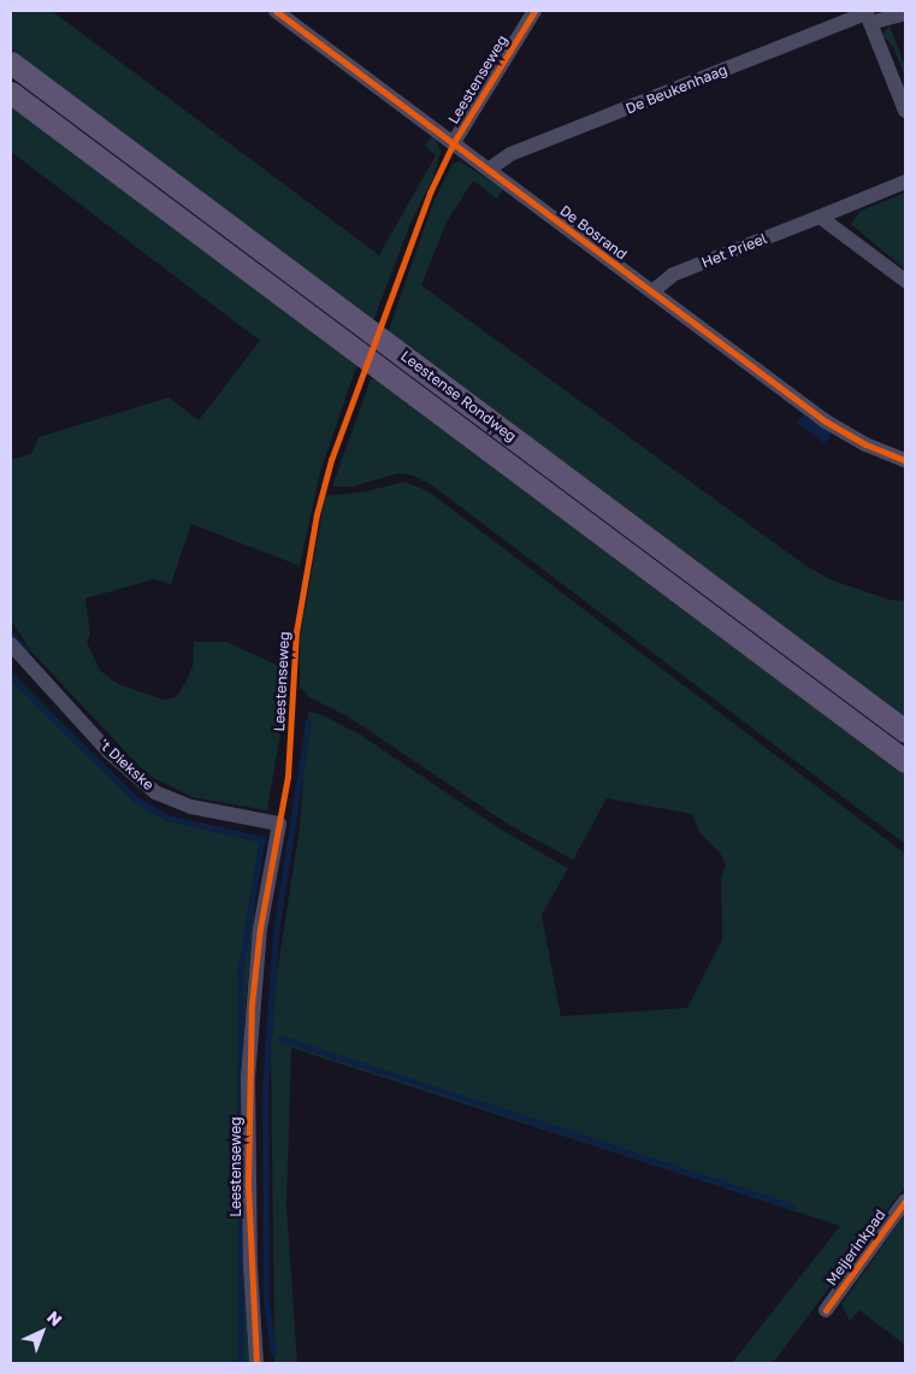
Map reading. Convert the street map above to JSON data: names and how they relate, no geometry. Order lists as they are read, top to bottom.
{
  "streets": {
    "main road": ["Leestense Rondweg"],
    "street": [
      "Leestenseweg",
      "De Beukenhaag",
      "De Bosrand",
      "Het Prieel",
      "'t Diekske",
      "Meijerinkpad"
    ]
  },
  "crossings": [
    ["Leestenseweg", "De Bosrand"],
    ["Leestenseweg", "'t Diekske"],
    ["De Beukenhaag", "De Bosrand"],
    ["De Bosrand", "Het Prieel"]
  ],
  "north": "top right"
}
